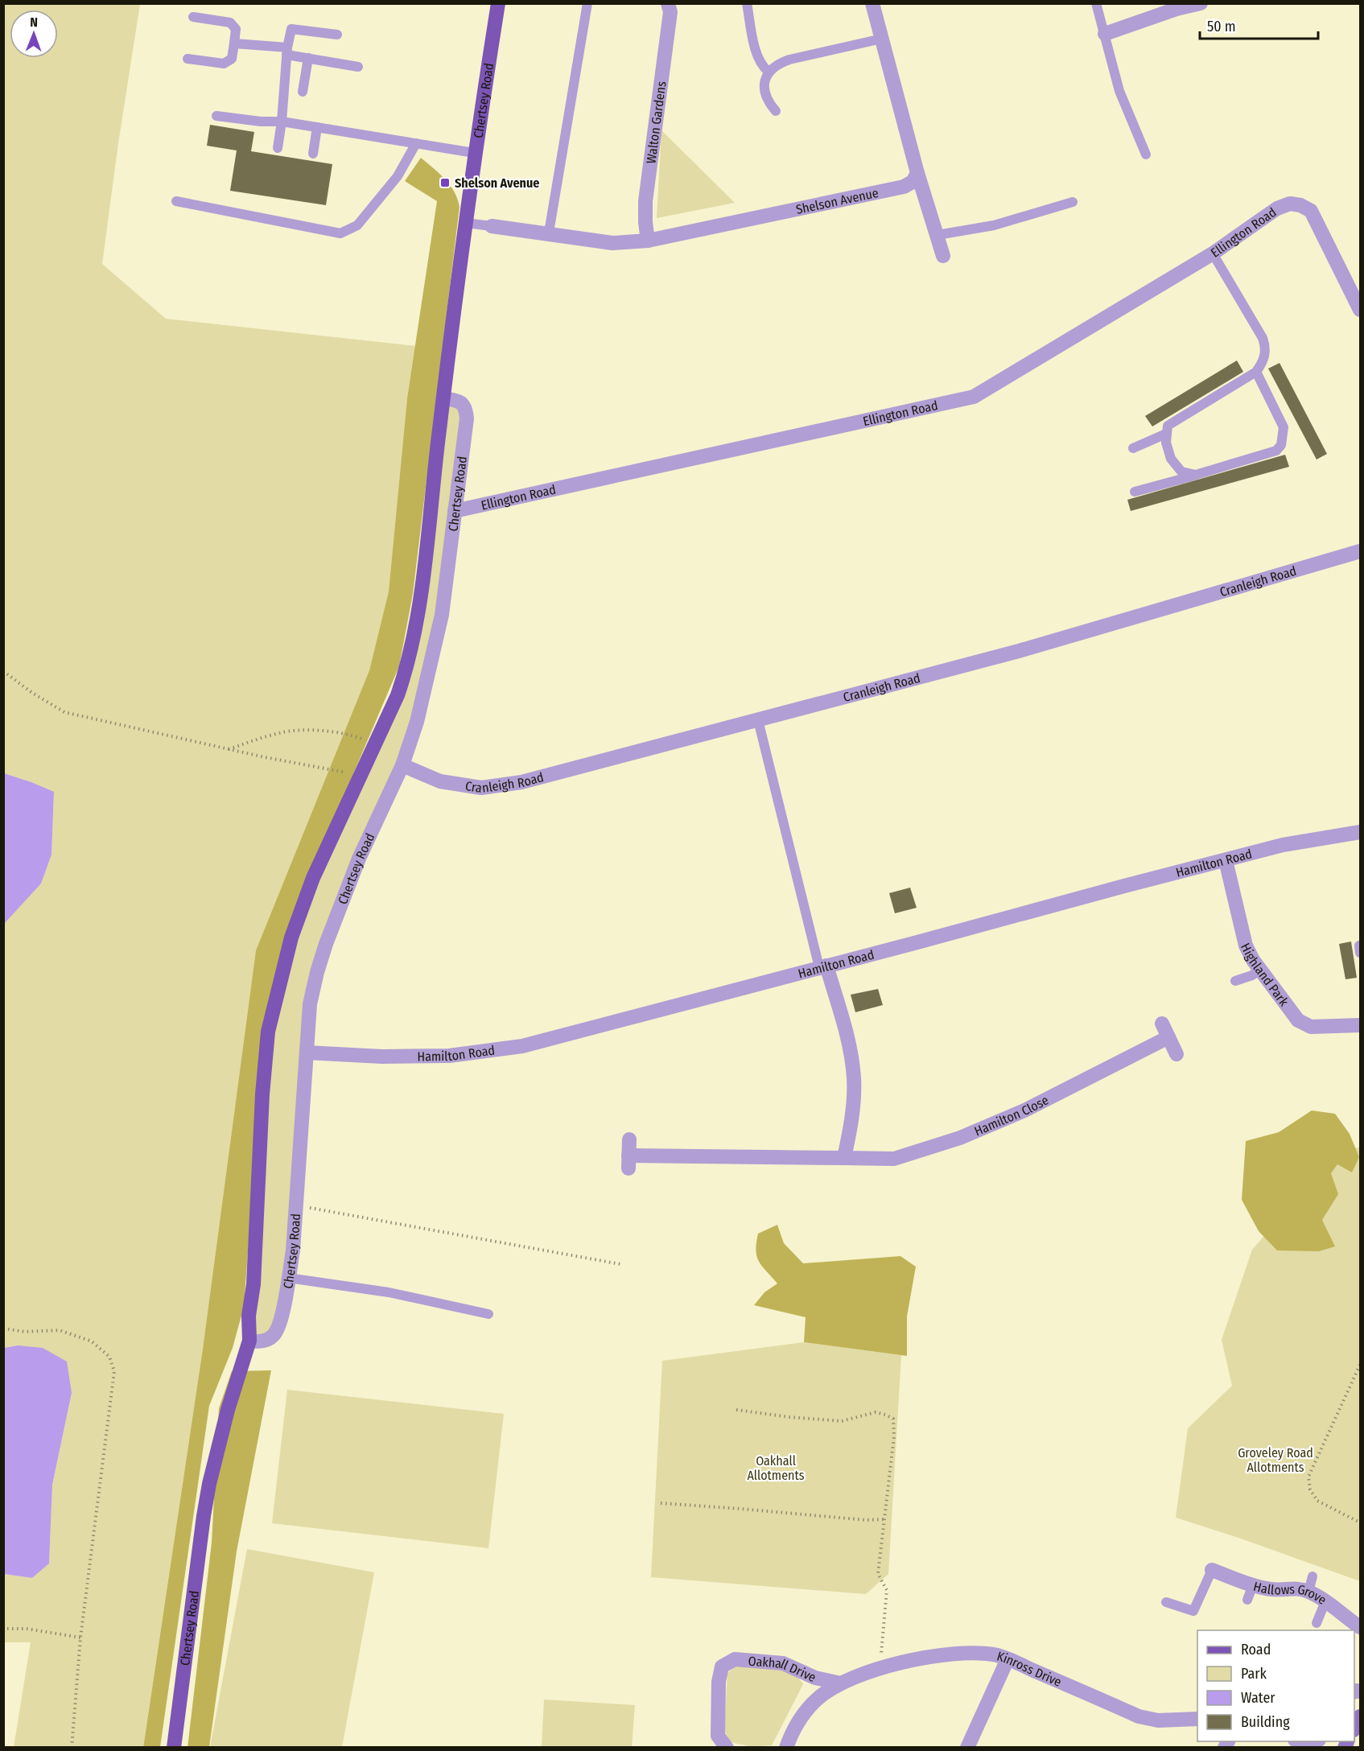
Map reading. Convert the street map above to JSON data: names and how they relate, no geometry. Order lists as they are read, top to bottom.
{
  "streets": {
    "main road": ["Chertsey Road"],
    "street": [
      "Walton Gardens",
      "Shelson Avenue",
      "Ellington Road",
      "Cranleigh Road",
      "Hamilton Road",
      "Highland Park",
      "Hamilton Close",
      "Hallows Grove",
      "Oakhall Drive",
      "Kinross Drive"
    ]
  },
  "crossings": [
    ["Chertsey Road", "Shelson Avenue"],
    ["Chertsey Road", "Ellington Road"],
    ["Chertsey Road", "Cranleigh Road"],
    ["Chertsey Road", "Hamilton Road"],
    ["Walton Gardens", "Shelson Avenue"],
    ["Hamilton Road", "Highland Park"],
    ["Oakhall Drive", "Kinross Drive"]
  ],
  "parks": ["Groveley Road Allotments", "Oakhall Allotments"],
  "places": {
    "transit": ["Shelson Avenue"]
  },
  "legend": [
    "Road",
    "Park",
    "Water",
    "Building"
  ],
  "scale_bar": "50 m",
  "north": "top"
}
